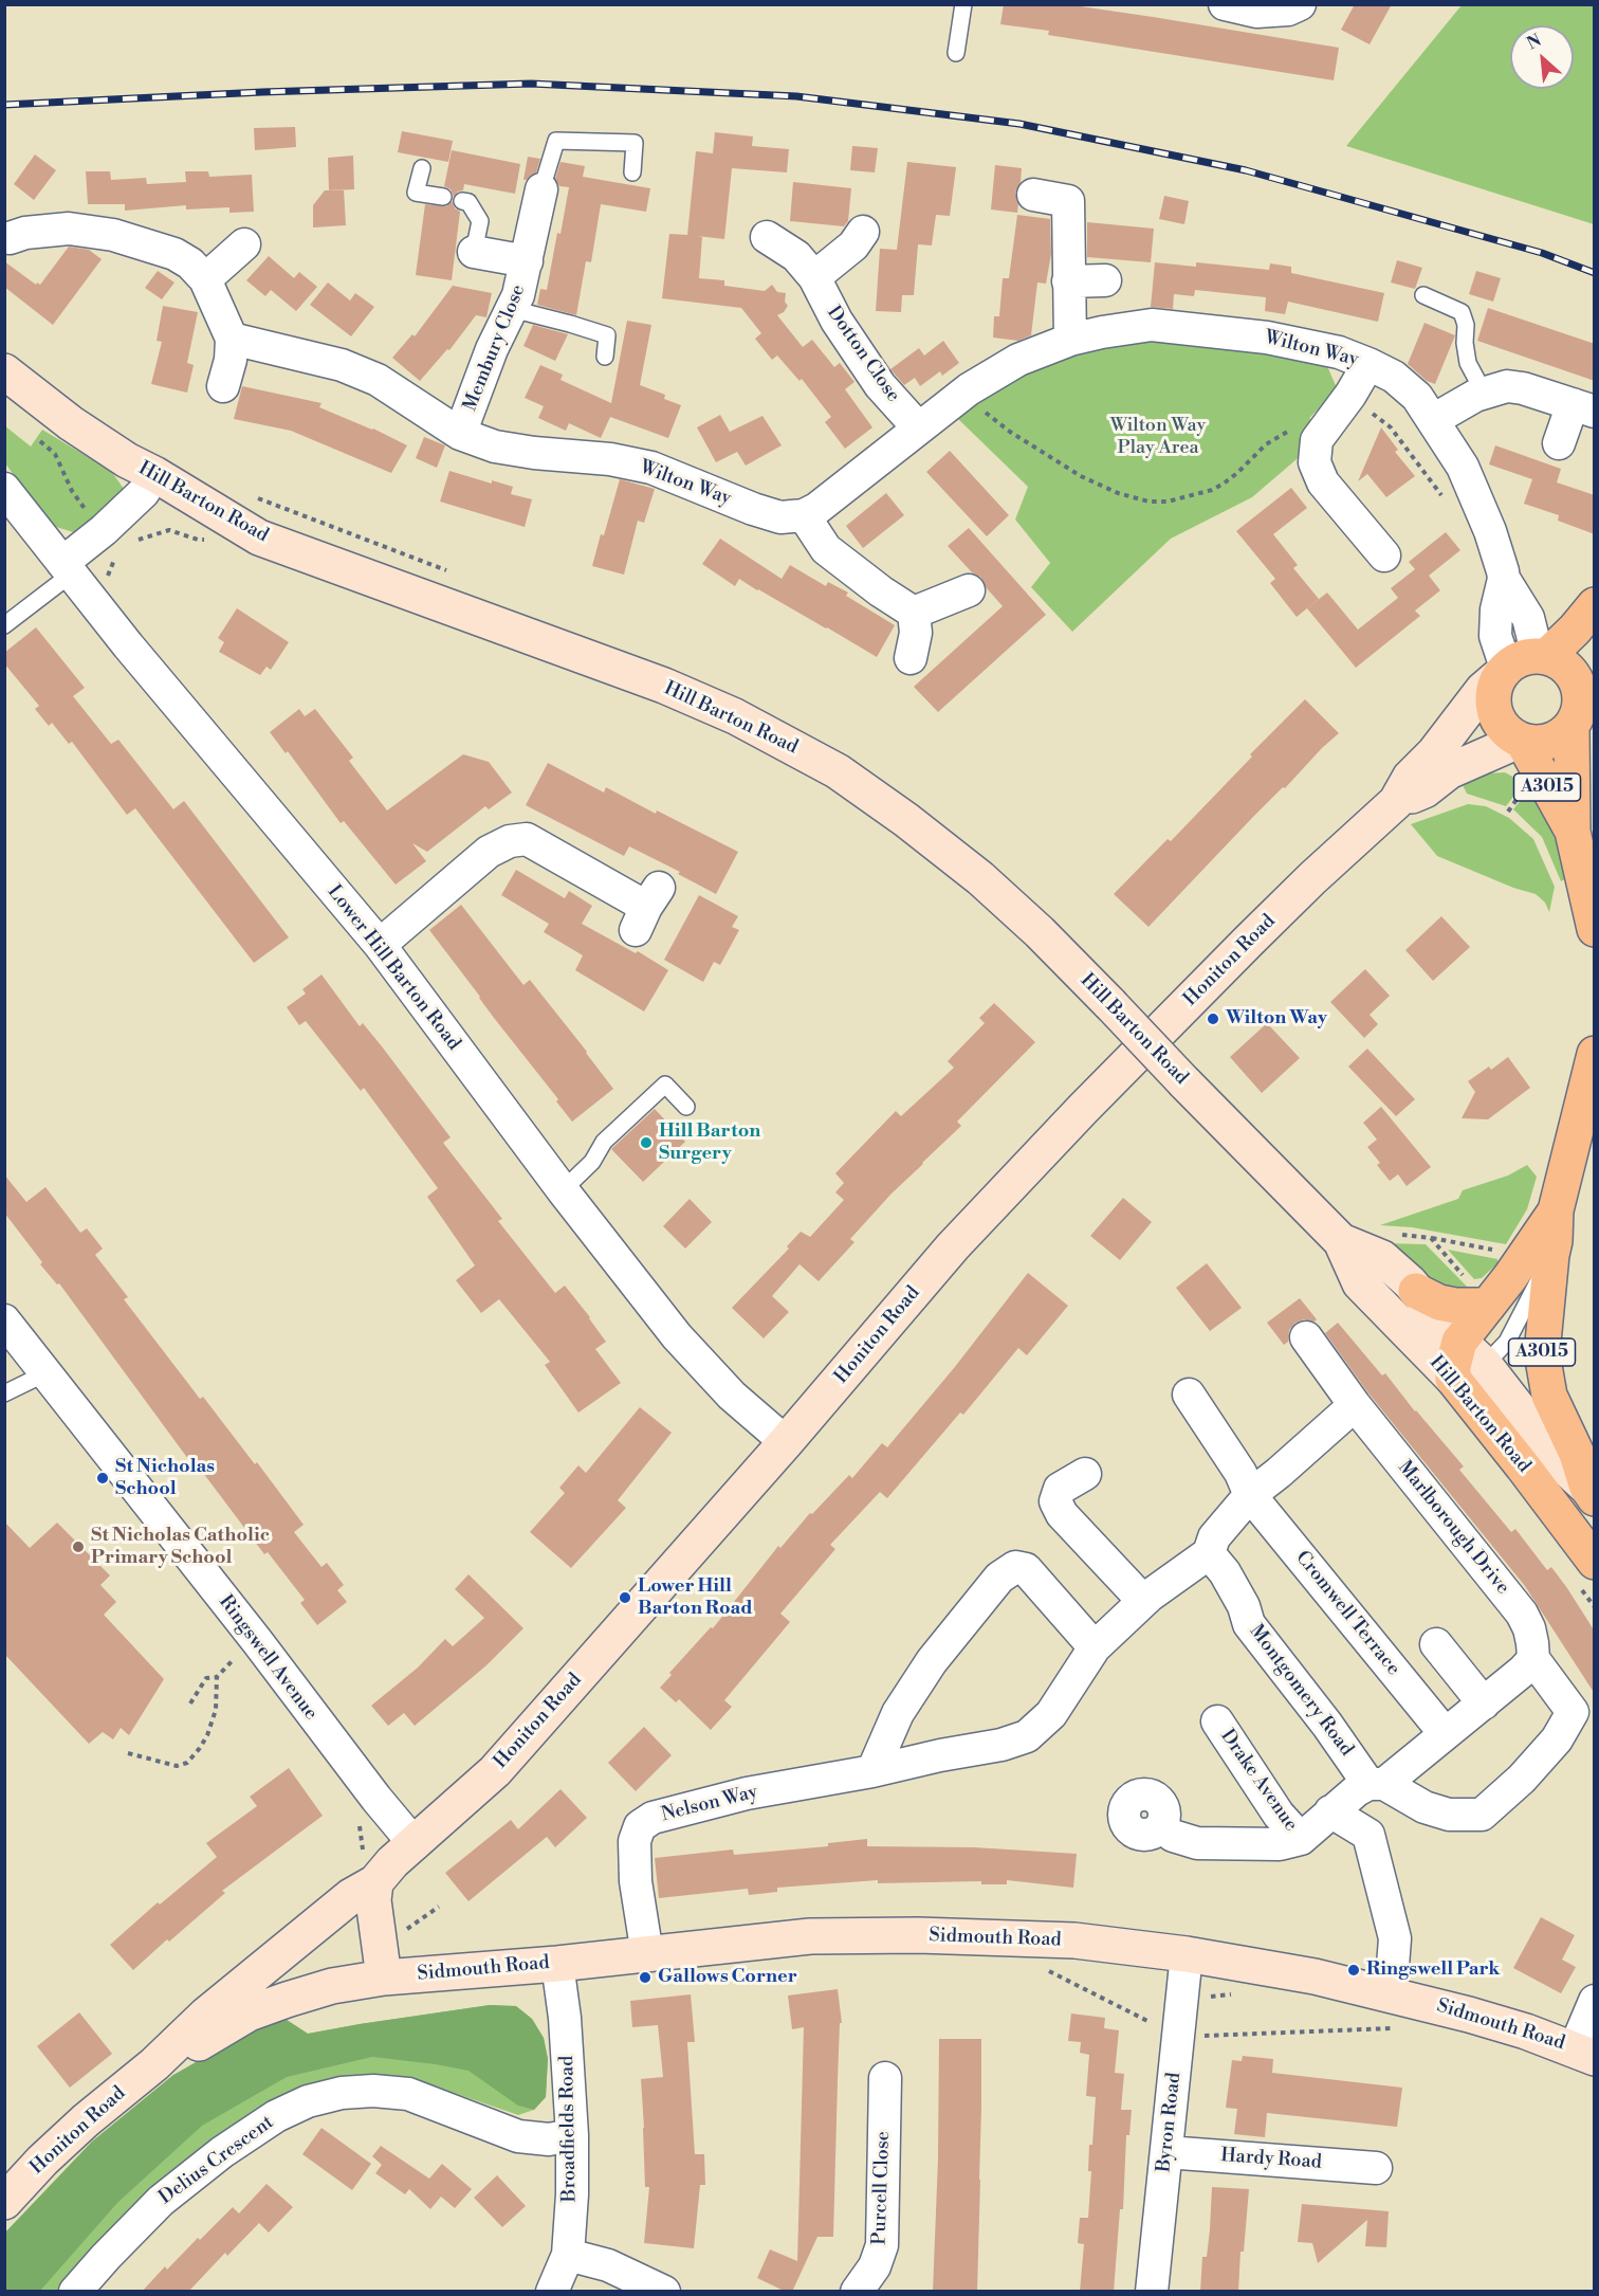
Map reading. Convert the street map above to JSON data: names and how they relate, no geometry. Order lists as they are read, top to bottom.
{
  "streets": {
    "main road": [
      "Hill Barton Road",
      "A3015",
      "Honiton Road",
      "Sidmouth Road"
    ],
    "street": [
      "Membury Close",
      "Wilton Way",
      "Dotton Close",
      "Lower Hill Barton Road",
      "Marlborough Drive",
      "Cromwell Terrace",
      "Ringswell Avenue",
      "Montgomery Road",
      "Drake Avenue",
      "Nelson Way",
      "Byron Road",
      "Broadfields Road",
      "Hardy Road",
      "Delius Crescent",
      "Purcell Close"
    ]
  },
  "crossings": [
    ["Membury Close", "Wilton Way"],
    ["Wilton Way", "Dotton Close"],
    ["Wilton Way", "A3015"],
    ["Wilton Way", "Honiton Road"],
    ["Hill Barton Road", "A3015"],
    ["A3015", "Honiton Road"],
    ["Honiton Road", "Lower Hill Barton Road"],
    ["Honiton Road", "Ringswell Avenue"],
    ["Honiton Road", "Sidmouth Road"],
    ["Marlborough Drive", "Montgomery Road"],
    ["Marlborough Drive", "Drake Avenue"],
    ["Montgomery Road", "Drake Avenue"],
    ["Montgomery Road", "Nelson Way"],
    ["Nelson Way", "Sidmouth Road"],
    ["Sidmouth Road", "Byron Road"],
    ["Sidmouth Road", "Broadfields Road"],
    ["Byron Road", "Hardy Road"],
    ["Broadfields Road", "Delius Crescent"]
  ],
  "parks": ["Wilton Way Play Area"],
  "places": [
    "Wilton Way",
    "Hill Barton Surgery",
    "St Nicholas School",
    "St Nicholas Catholic Primary School",
    "Lower Hill Barton Road",
    "Ringswell Park",
    "Gallows Corner"
  ],
  "north": "top left"
}
